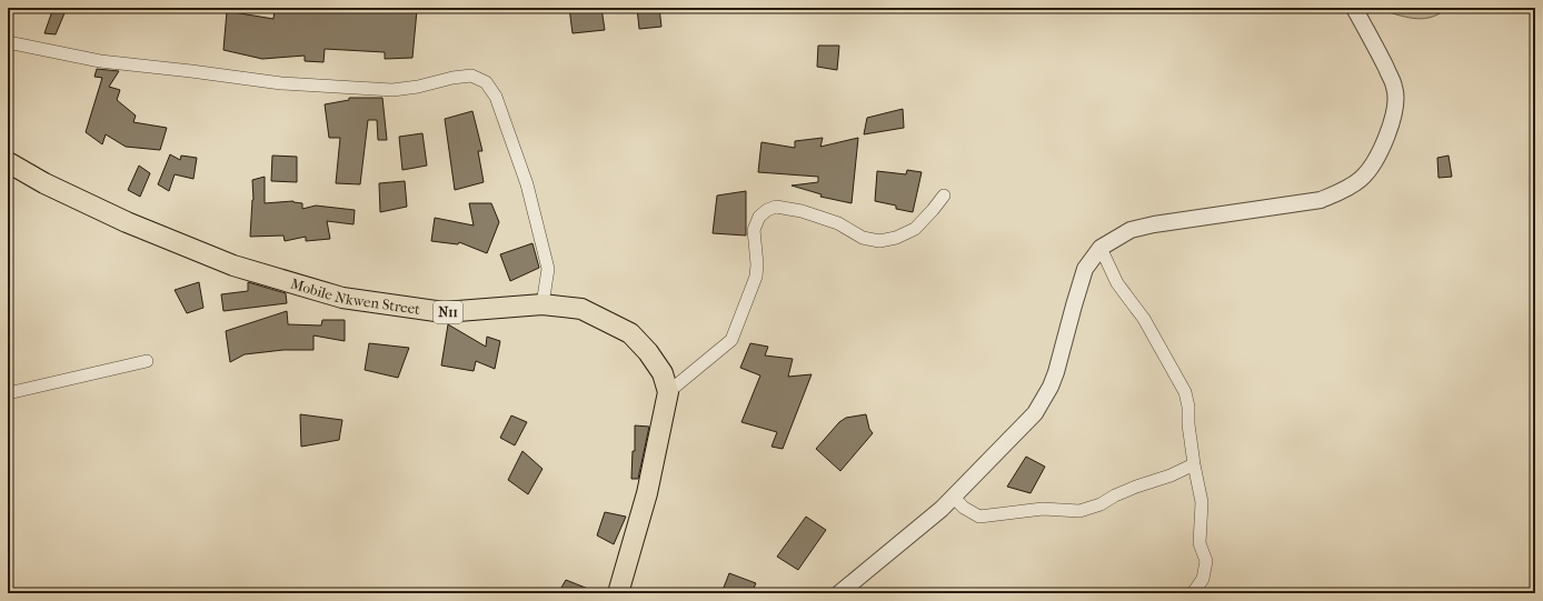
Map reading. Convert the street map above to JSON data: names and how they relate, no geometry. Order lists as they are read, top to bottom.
{
  "streets": {
    "highway": ["Mobile Nkwen Street", "N11"]
  }
}
